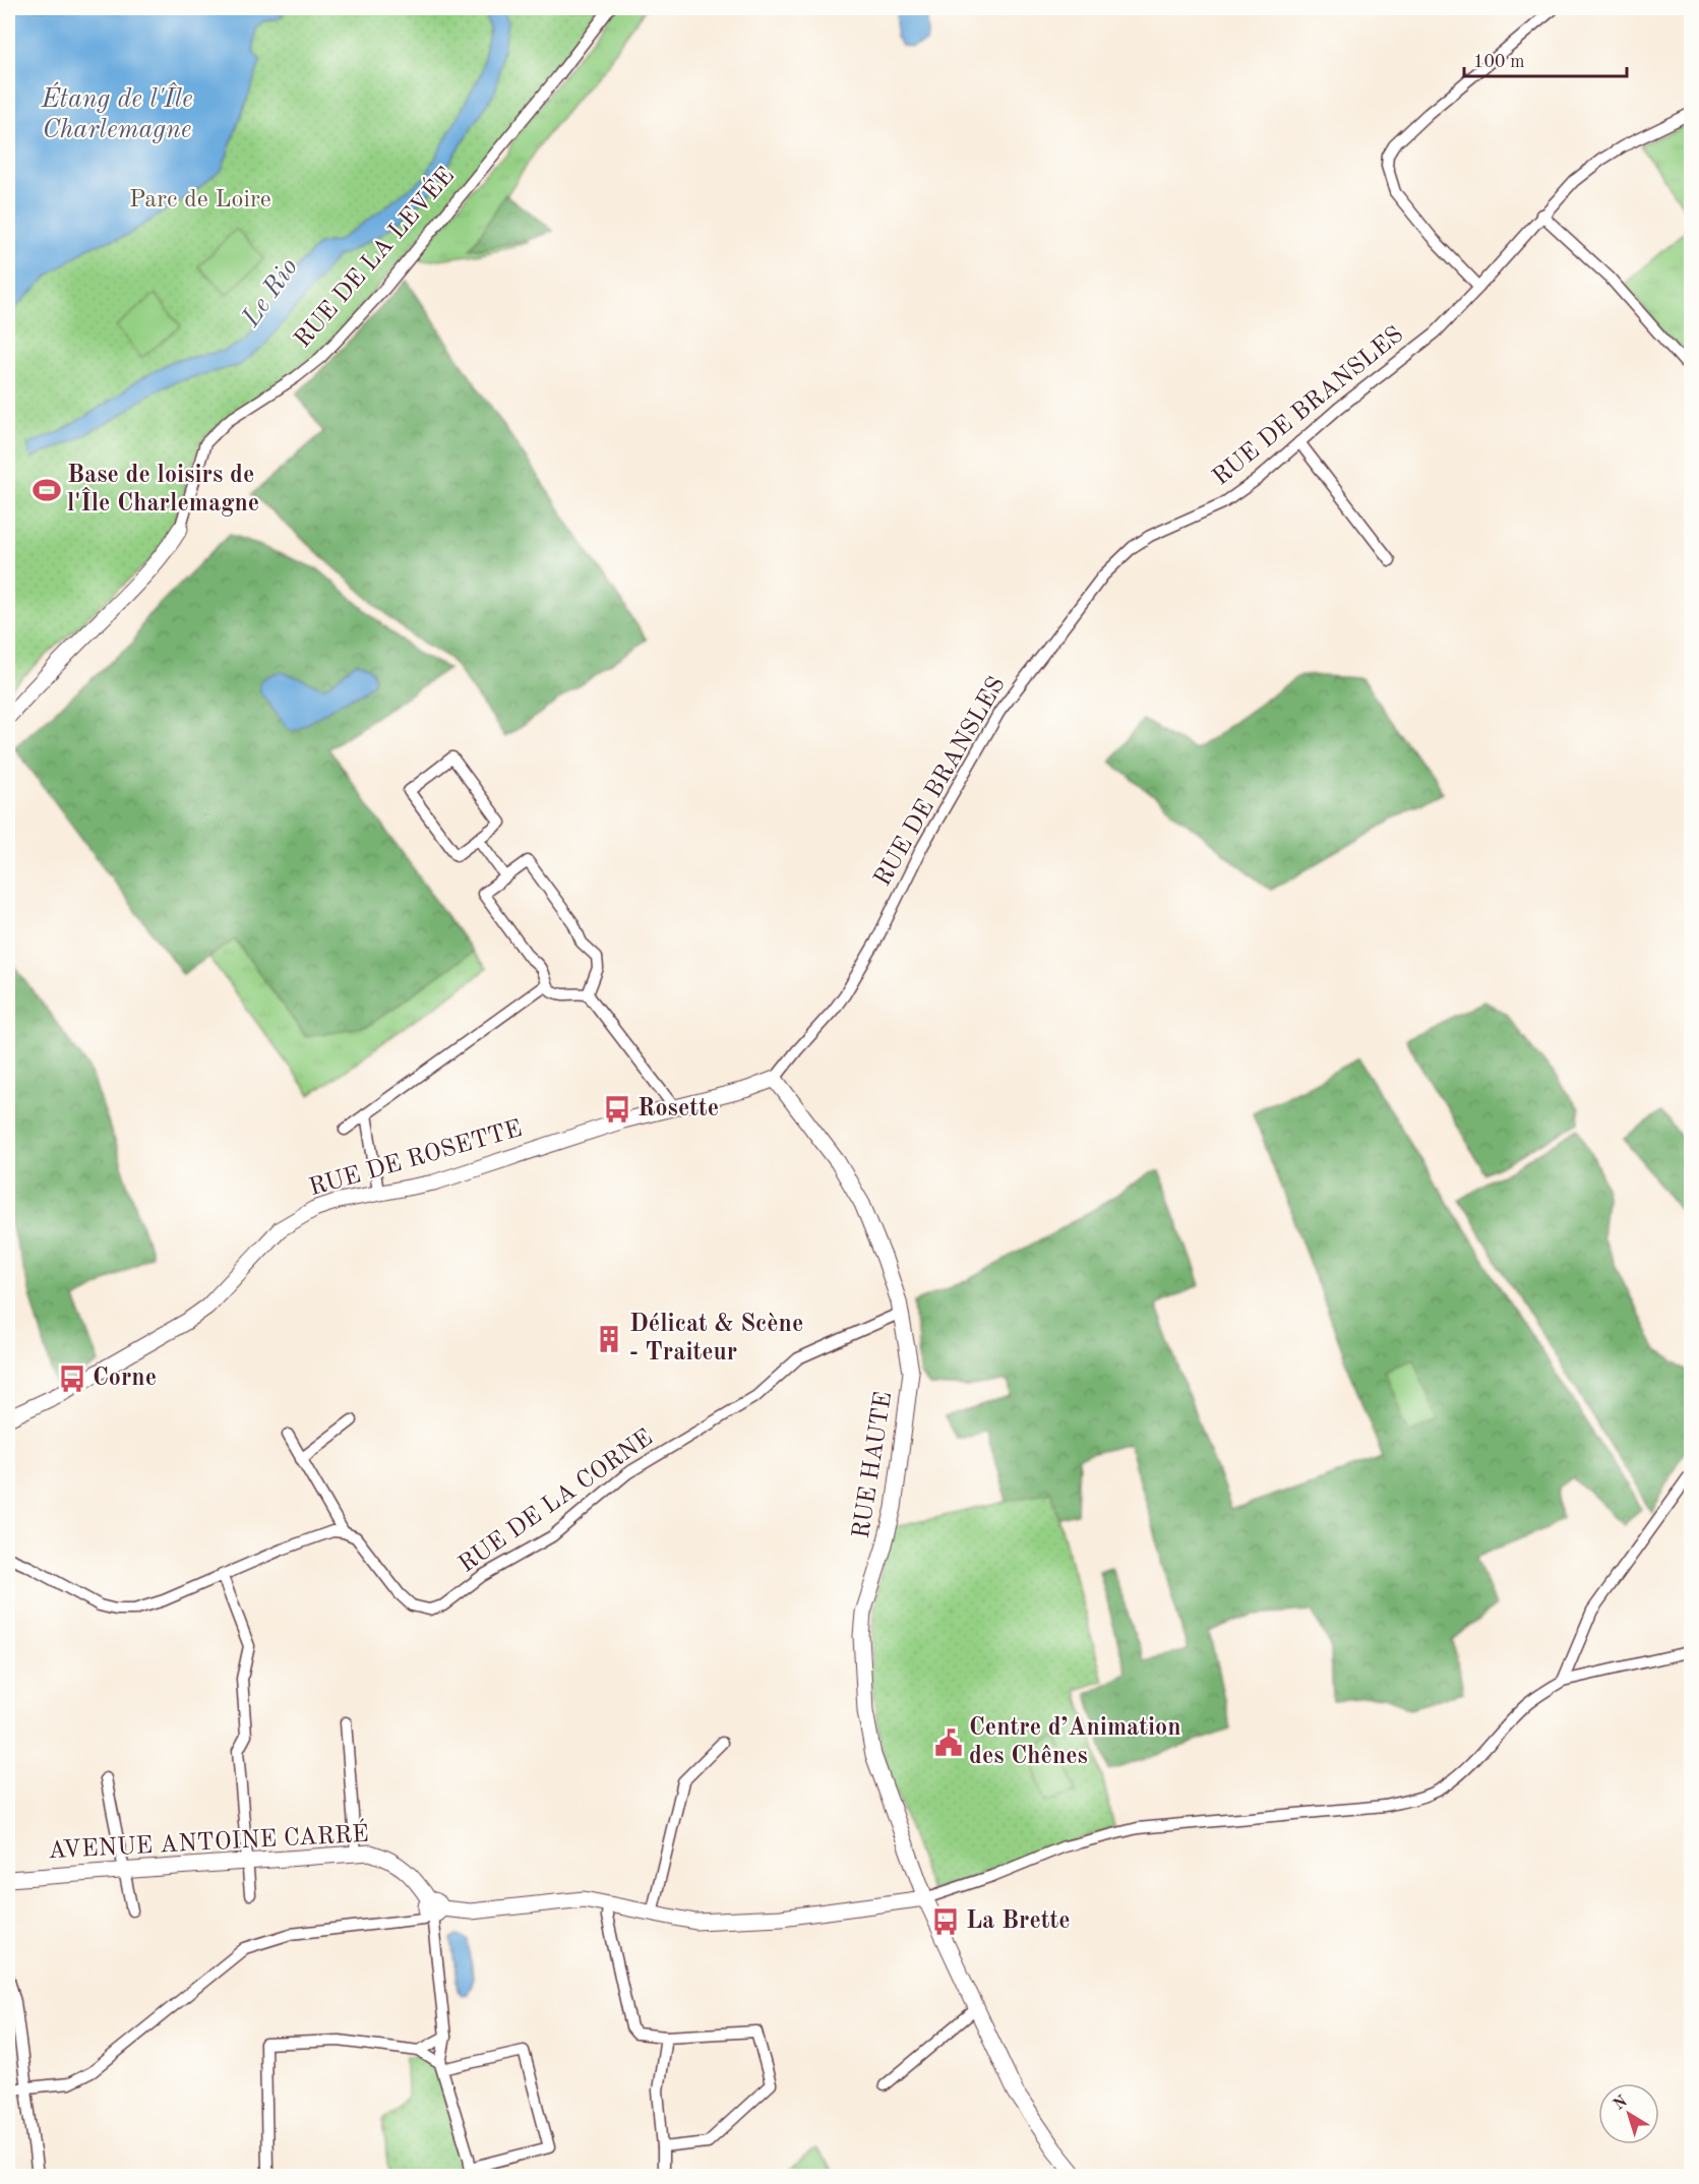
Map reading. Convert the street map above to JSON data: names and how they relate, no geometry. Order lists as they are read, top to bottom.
{
  "streets": {
    "street": [
      "RUE DE LA LEVÉE",
      "RUE DE BRANSLES",
      "RUE DE ROSETTE",
      "RUE HAUTE",
      "RUE DE LA CORNE",
      "AVENUE ANTOINE CARRÉ"
    ]
  },
  "crossings": [
    ["RUE DE BRANSLES", "RUE DE ROSETTE"],
    ["RUE DE BRANSLES", "RUE HAUTE"],
    ["RUE DE ROSETTE", "RUE HAUTE"],
    ["RUE HAUTE", "RUE DE LA CORNE"]
  ],
  "water": ["Étang de l'Île Charlemagne", "Le Rio"],
  "parks": ["Parc de Loire"],
  "places": {
    "sports": ["Base de loisirs de l'Île Charlemagne"],
    "bus stop": ["Rosette", "Corne", "La Brette"],
    "building": ["Délicat & Scène - Traiteur"],
    "public building": ["Centre d’Animation des Chênes"]
  },
  "scale_bar": "100 m",
  "north": "top left"
}
